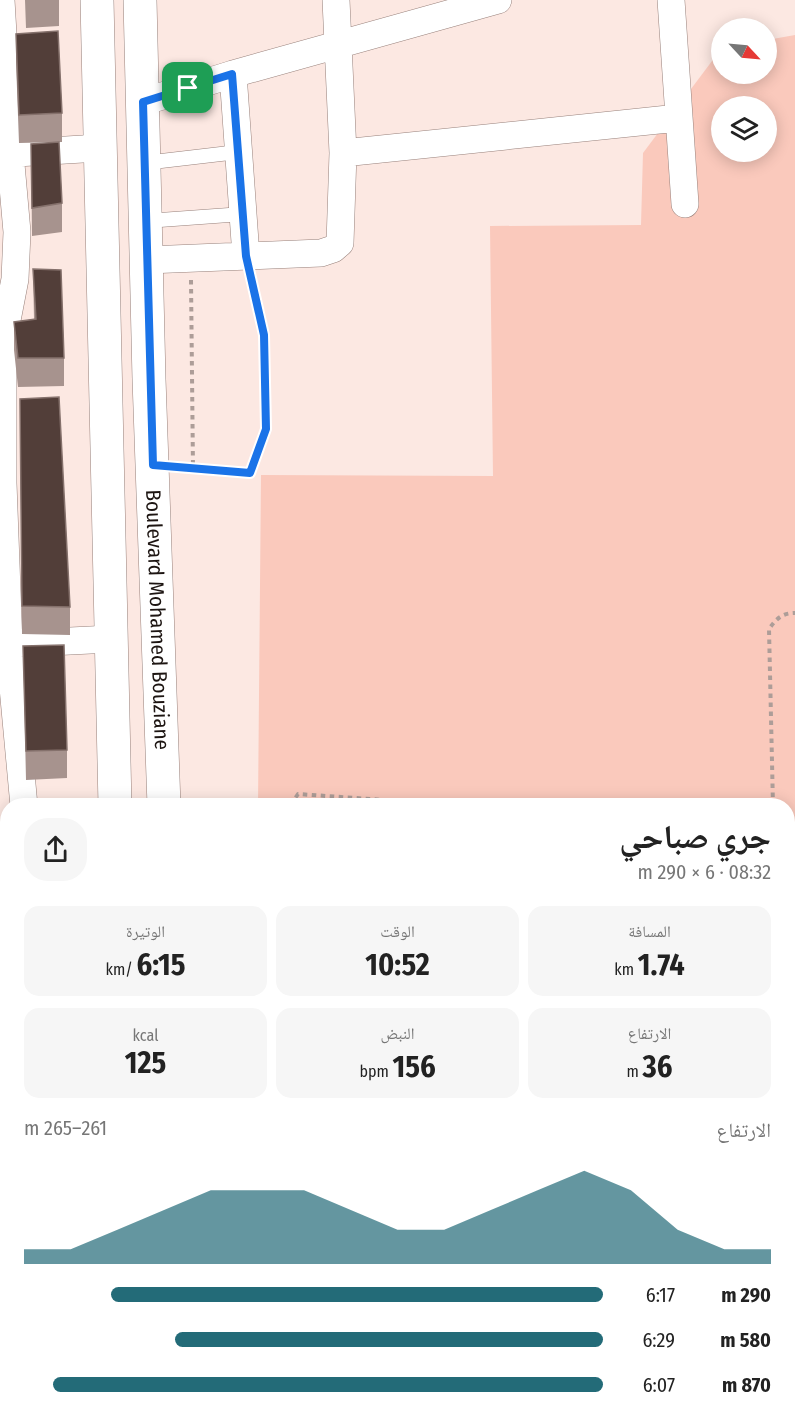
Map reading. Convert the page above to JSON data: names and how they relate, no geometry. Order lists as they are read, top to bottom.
{
  "streets": {
    "street": ["Boulevard Mohamed Bouziane"]
  },
  "north": "bottom right",
  "page": {
    "heading": ["جري صباحي", "08:32 · 6 × 290 m"],
    "stats": [
      ["المسافة", "1.74 km"],
      ["الوقت", "10:52"],
      ["الوتيرة", "6:15 /km"],
      ["الارتفاع", "36 m"],
      ["النبض", "156 bpm"],
      ["kcal", "125"]
    ],
    "chart": ["الارتفاع", "261–265 m"],
    "list": [
      {
        "name": "290 m",
        "note": "6:17"
      },
      {
        "name": "580 m",
        "note": "6:29"
      },
      {
        "name": "870 m",
        "note": "6:07"
      }
    ]
  }
}
